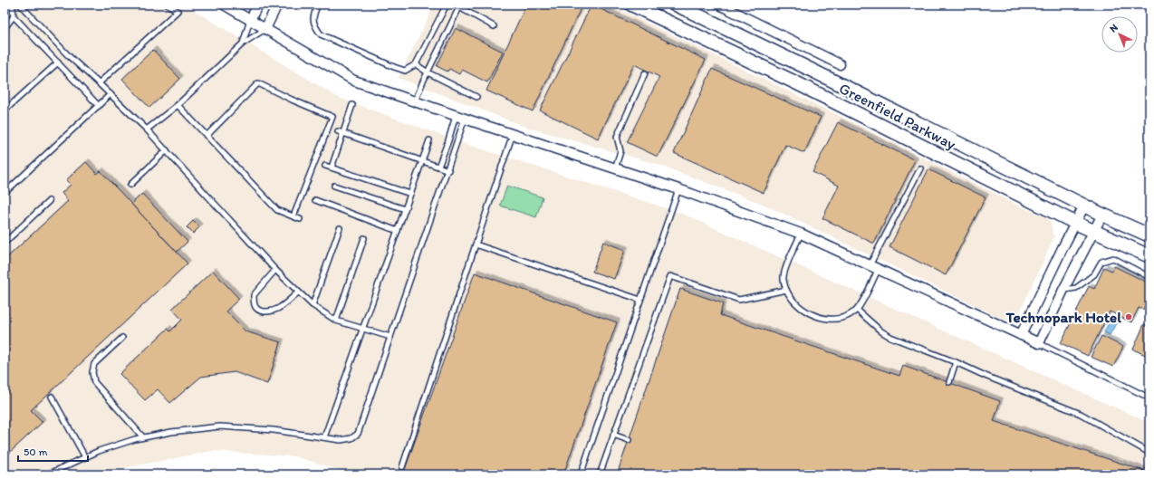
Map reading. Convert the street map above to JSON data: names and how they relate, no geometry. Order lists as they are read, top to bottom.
{
  "streets": {
    "main road": ["Greenfield Parkway"]
  },
  "places": ["Technopark Hotel"],
  "scale_bar": "50 m",
  "north": "top left"
}
